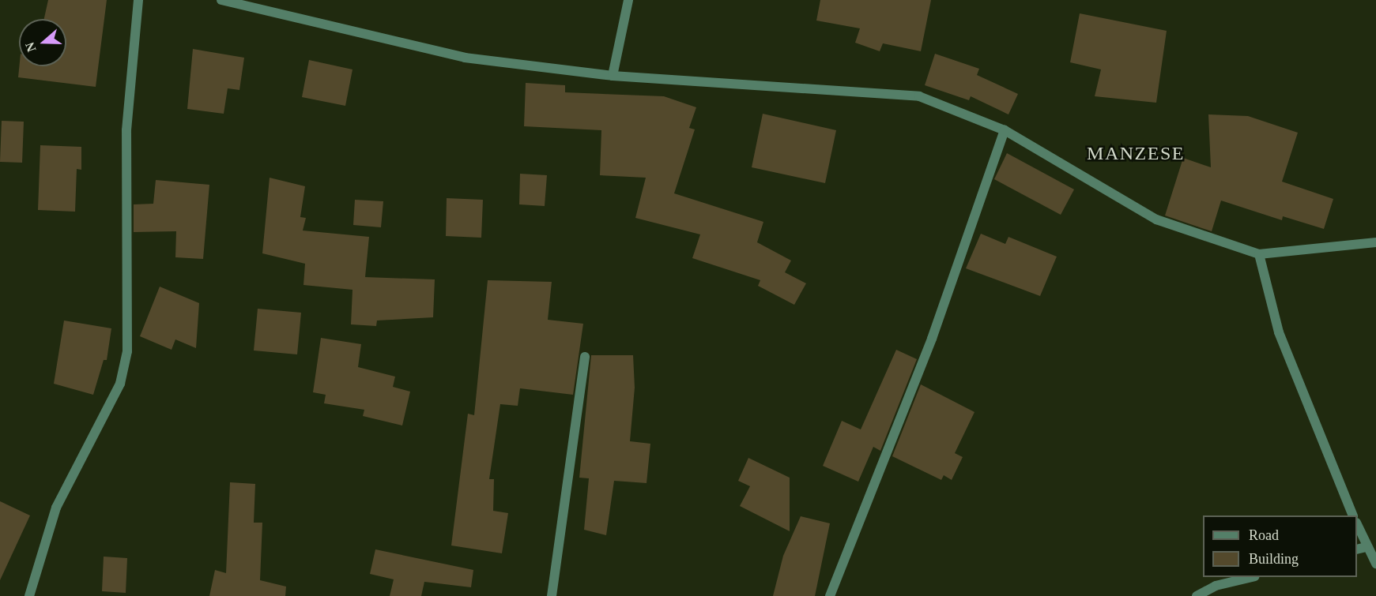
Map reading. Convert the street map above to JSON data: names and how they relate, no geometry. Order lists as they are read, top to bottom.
{
  "districts": ["MANZESE"],
  "legend": ["Road", "Building"],
  "north": "left"
}
